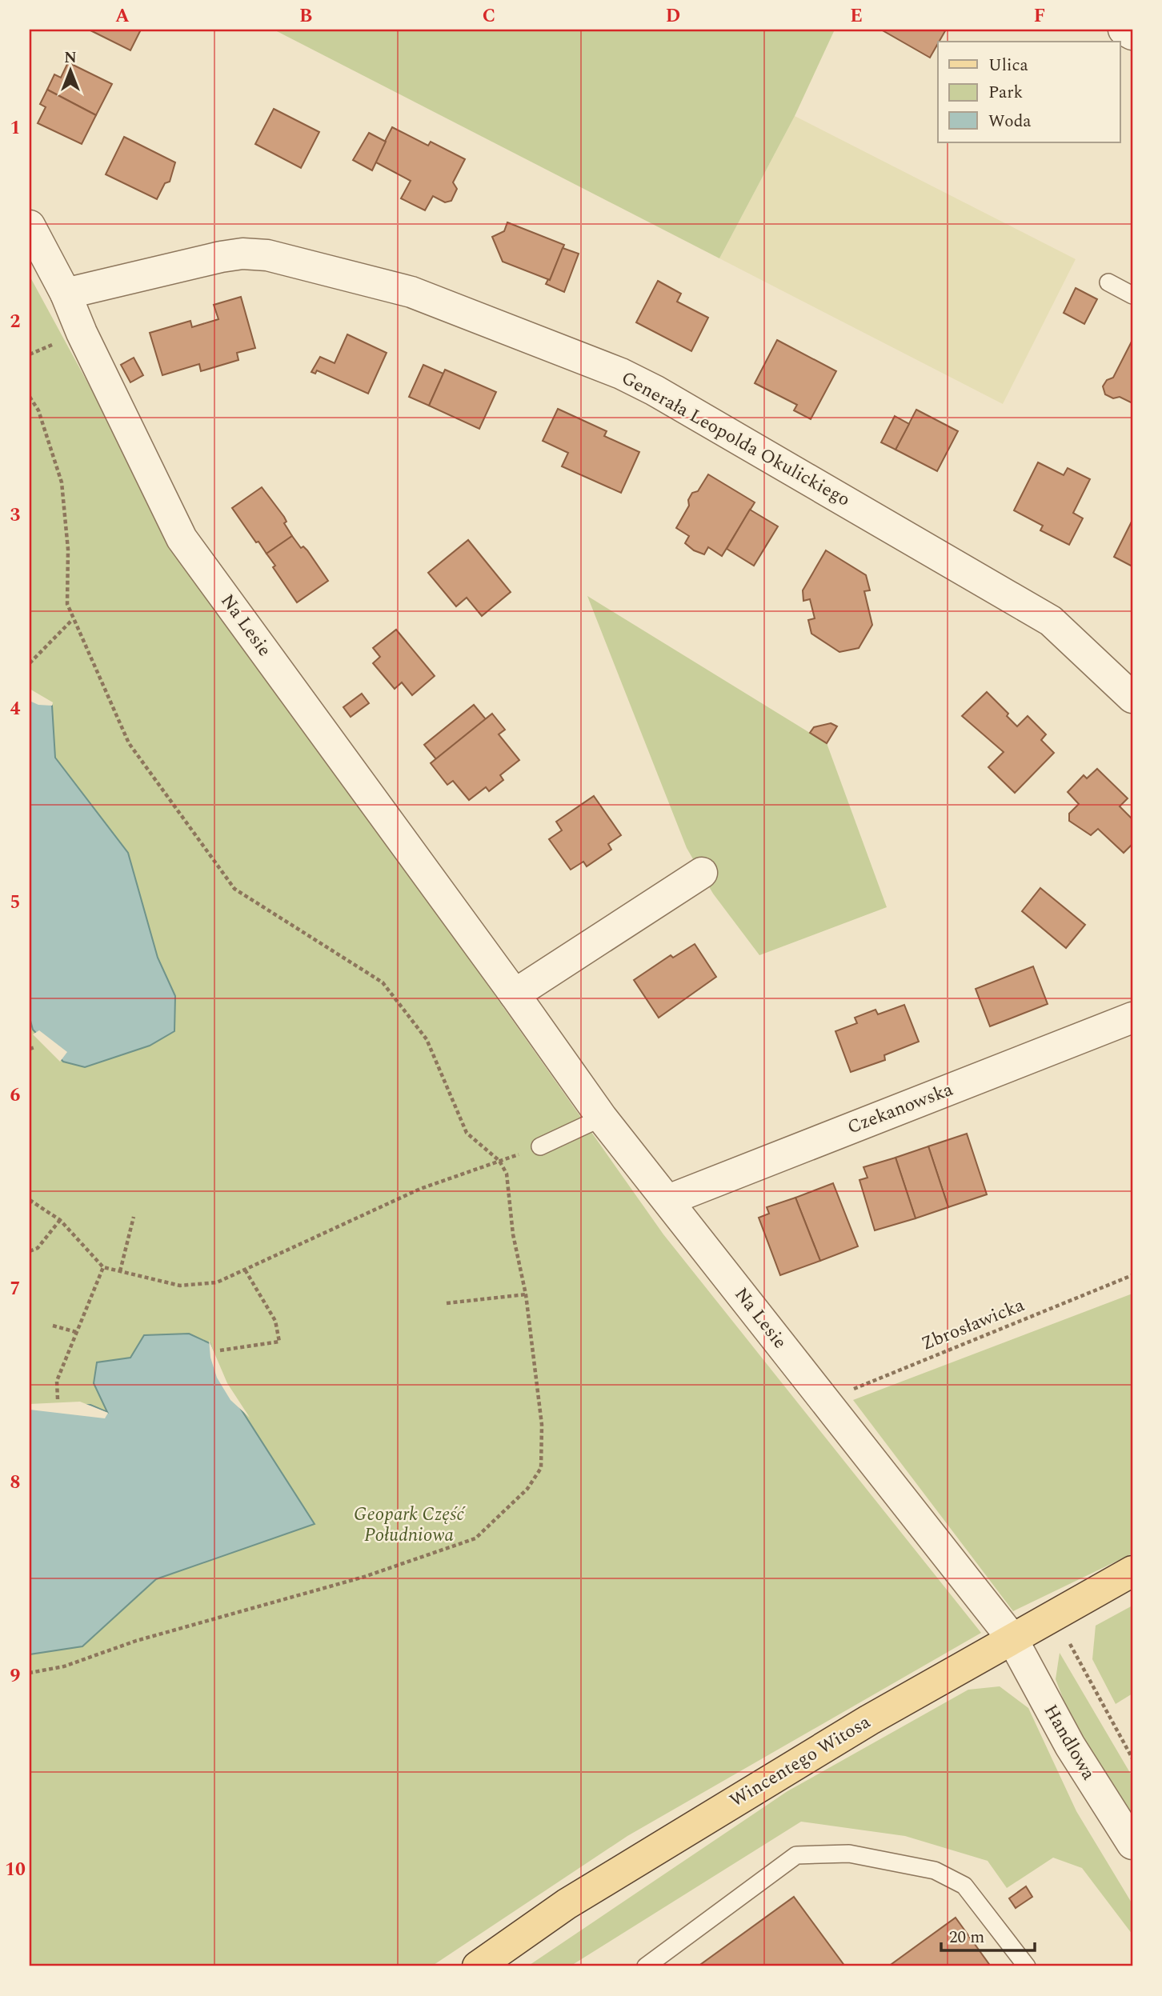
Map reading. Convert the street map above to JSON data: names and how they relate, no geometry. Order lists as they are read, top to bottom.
{
  "streets": {
    "main road": ["Wincentego Witosa"],
    "street": [
      "Generała Leopolda Okulickiego",
      "Na Lesie",
      "Czekanowska",
      "Handlowa"
    ],
    "path": ["Zbrosławicka"]
  },
  "crossings": [
    ["Generała Leopolda Okulickiego", "Na Lesie"],
    ["Na Lesie", "Czekanowska"],
    ["Na Lesie", "Zbrosławicka"],
    ["Na Lesie", "Handlowa"],
    ["Na Lesie", "Wincentego Witosa"],
    ["Handlowa", "Wincentego Witosa"]
  ],
  "parks": ["Geopark Część Południowa"],
  "legend": ["Ulica", "Park", "Woda"],
  "scale_bar": "20 m",
  "north": "top",
  "grid": {
    "columns": [
      "A",
      "B",
      "C",
      "D",
      "E",
      "F"
    ],
    "rows": [
      "1",
      "2",
      "3",
      "4",
      "5",
      "6",
      "7",
      "8",
      "9",
      "10"
    ]
  }
}
